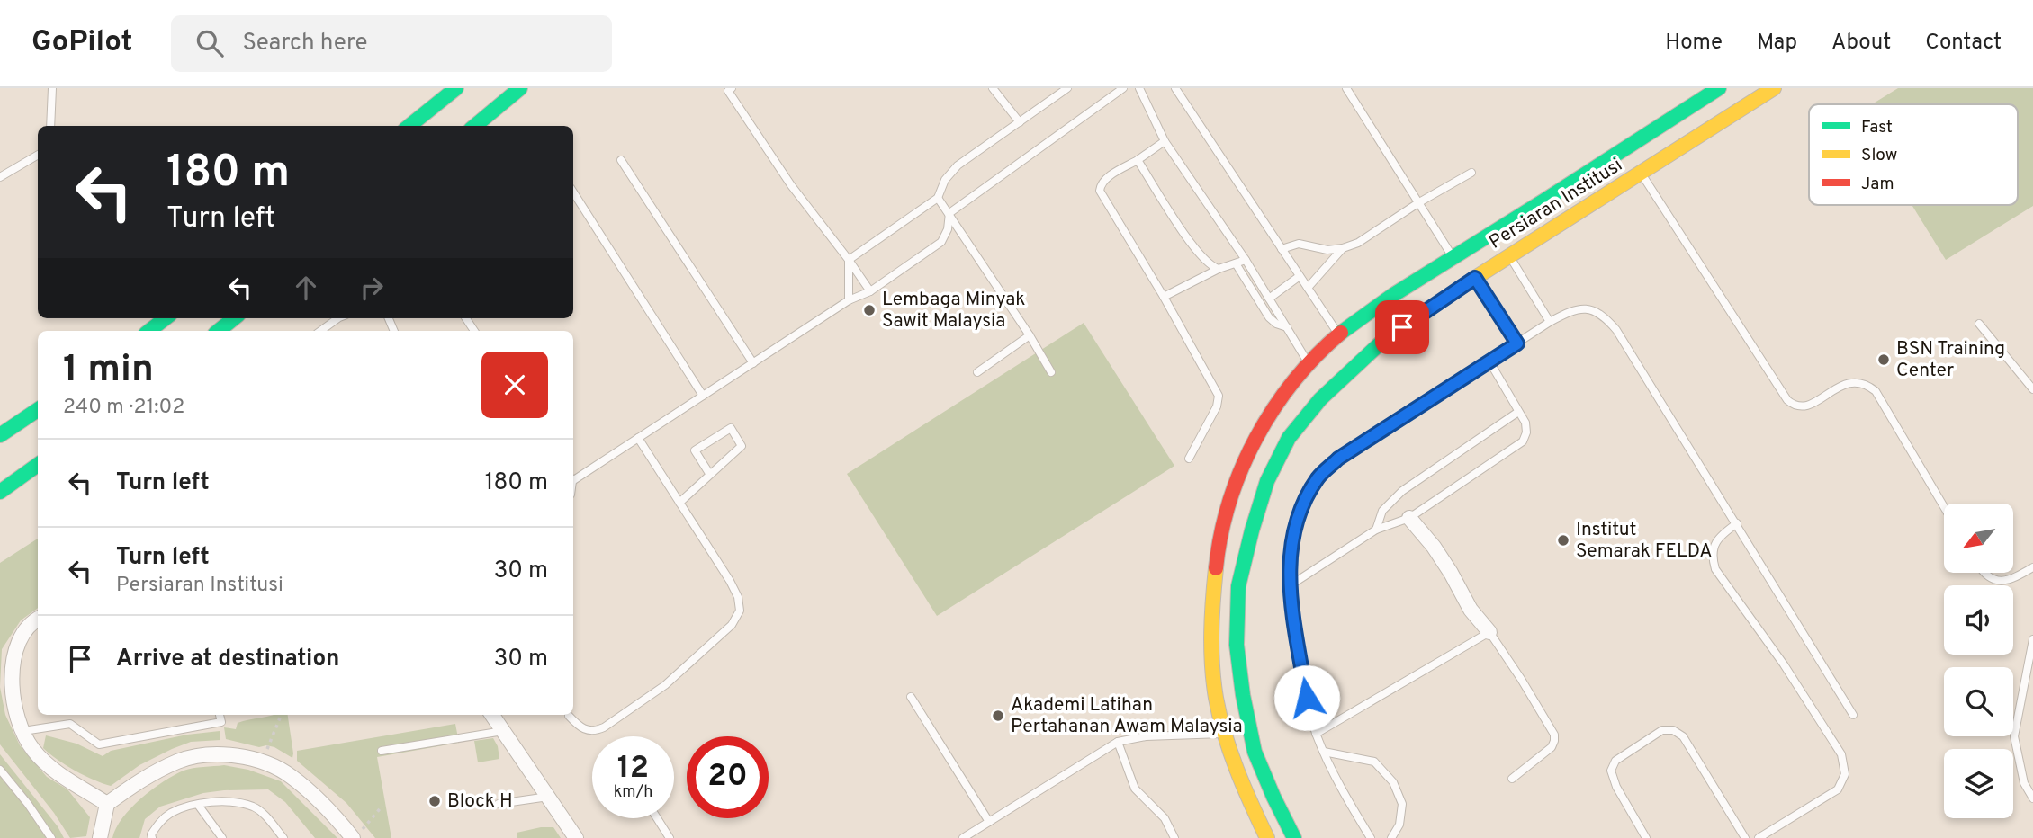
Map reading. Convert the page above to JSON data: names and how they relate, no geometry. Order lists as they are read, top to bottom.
{
  "streets": {
    "main road": ["Persiaran Institusi"]
  },
  "places": [
    "Lembaga Minyak Sawit Malaysia",
    "BSN Training Center",
    "Institut Semarak FELDA",
    "Akademi Latihan Pertahanan Awam Malaysia",
    "Block H"
  ],
  "legend": ["Fast", "Slow", "Jam"],
  "north": "bottom left",
  "page": {
    "header": "GoPilot",
    "search": "Search here",
    "nav": [
      "Home",
      "Map",
      "About",
      "Contact"
    ],
    "turn": ["180 m", "Turn left"],
    "heading": ["1 min", "240 m · 21:02"],
    "list": [
      {
        "name": "Turn left",
        "value": "180 m"
      },
      {
        "name": "Turn left",
        "note": "Persiaran Institusi",
        "value": "30 m"
      },
      {
        "name": "Arrive at destination",
        "value": "30 m"
      }
    ],
    "speed": "12 km/h",
    "limit": "20"
  }
}
